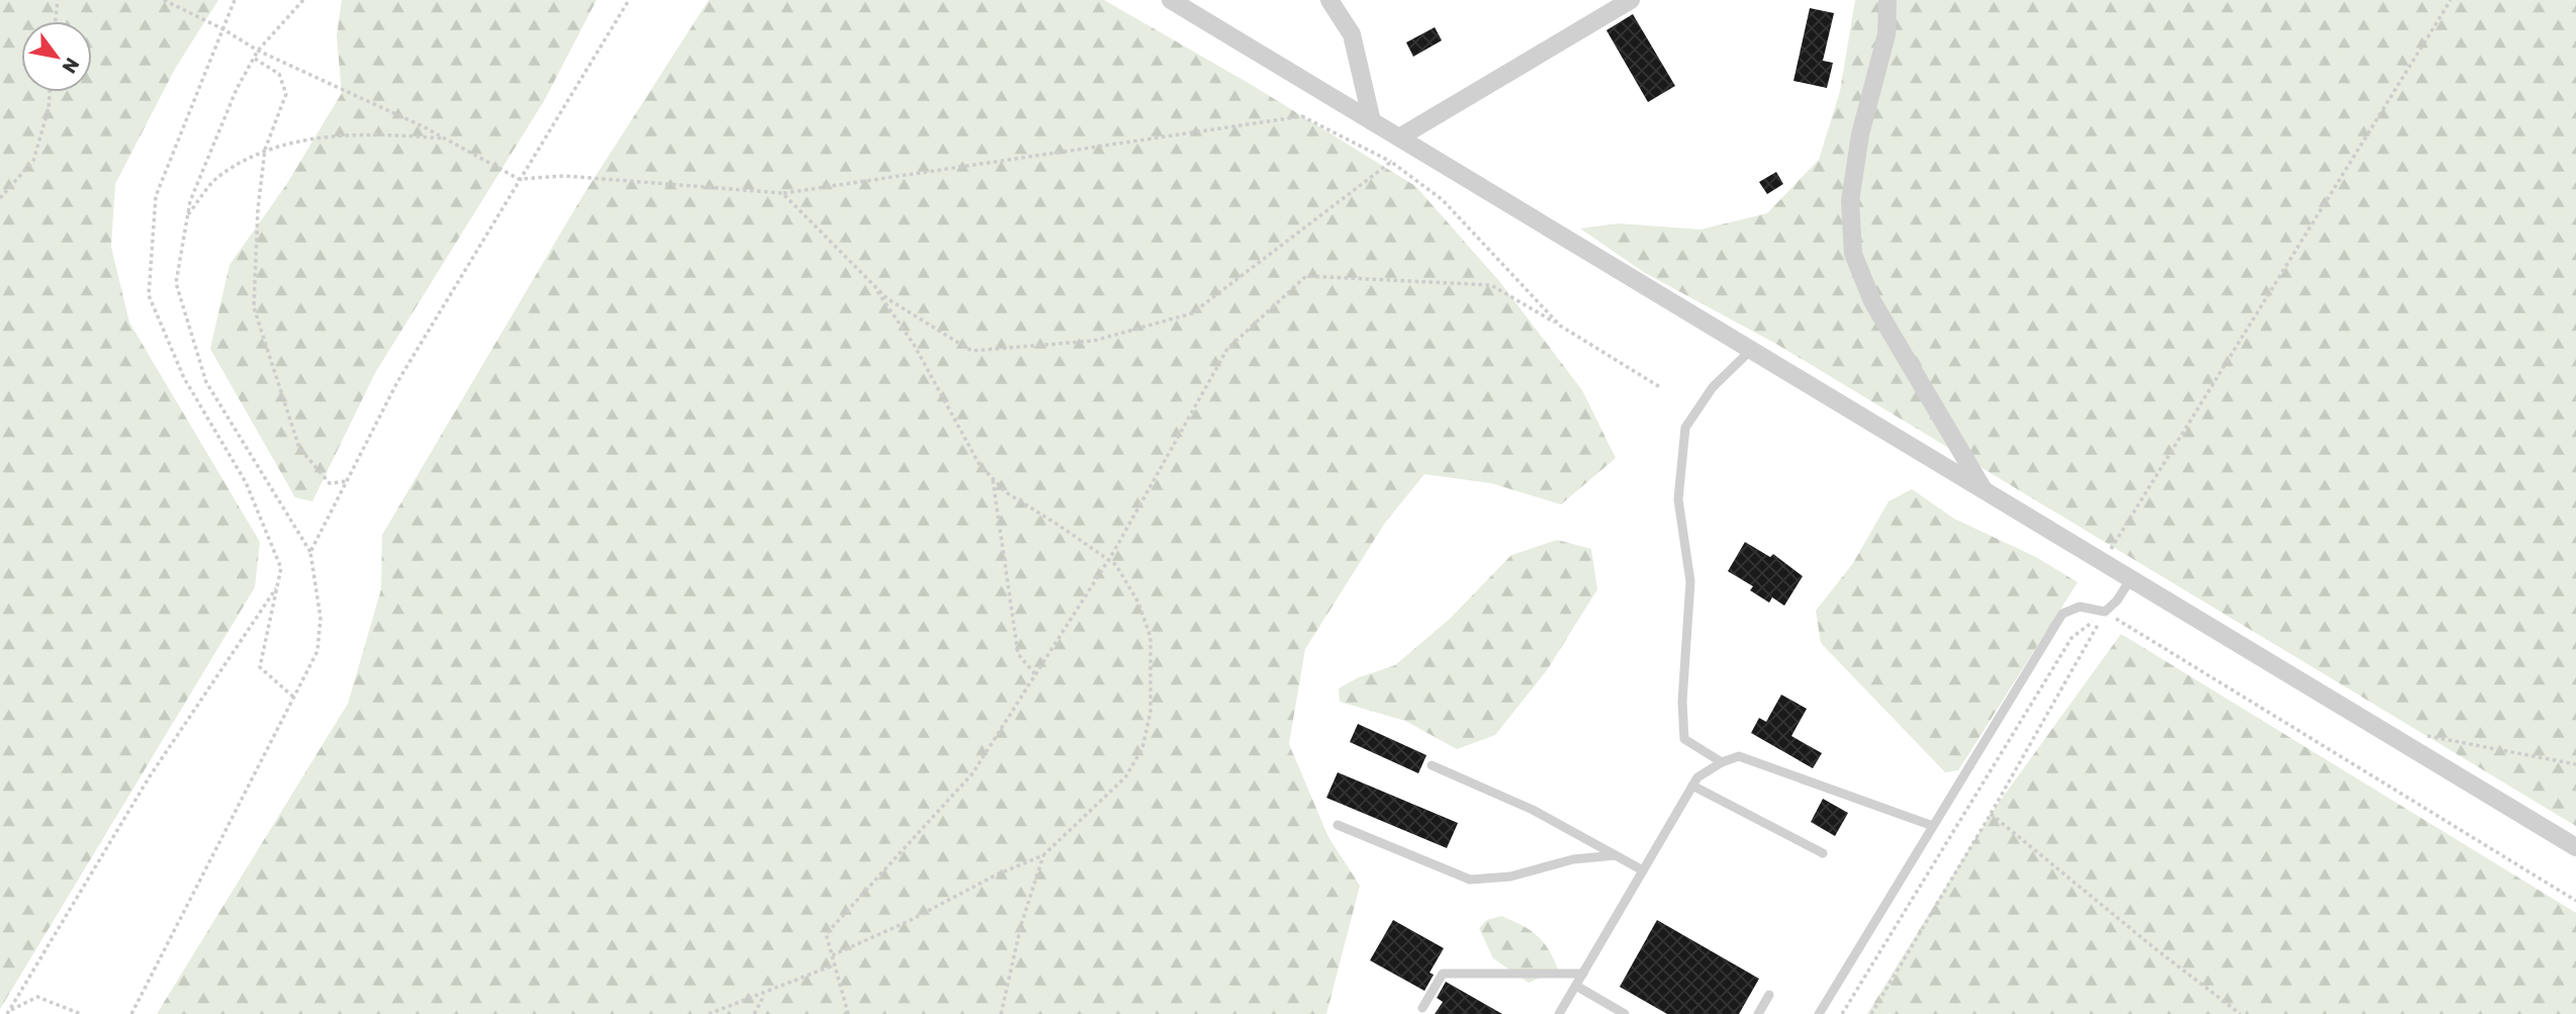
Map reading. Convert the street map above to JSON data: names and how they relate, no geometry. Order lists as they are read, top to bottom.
{
  "north": "bottom right"
}
